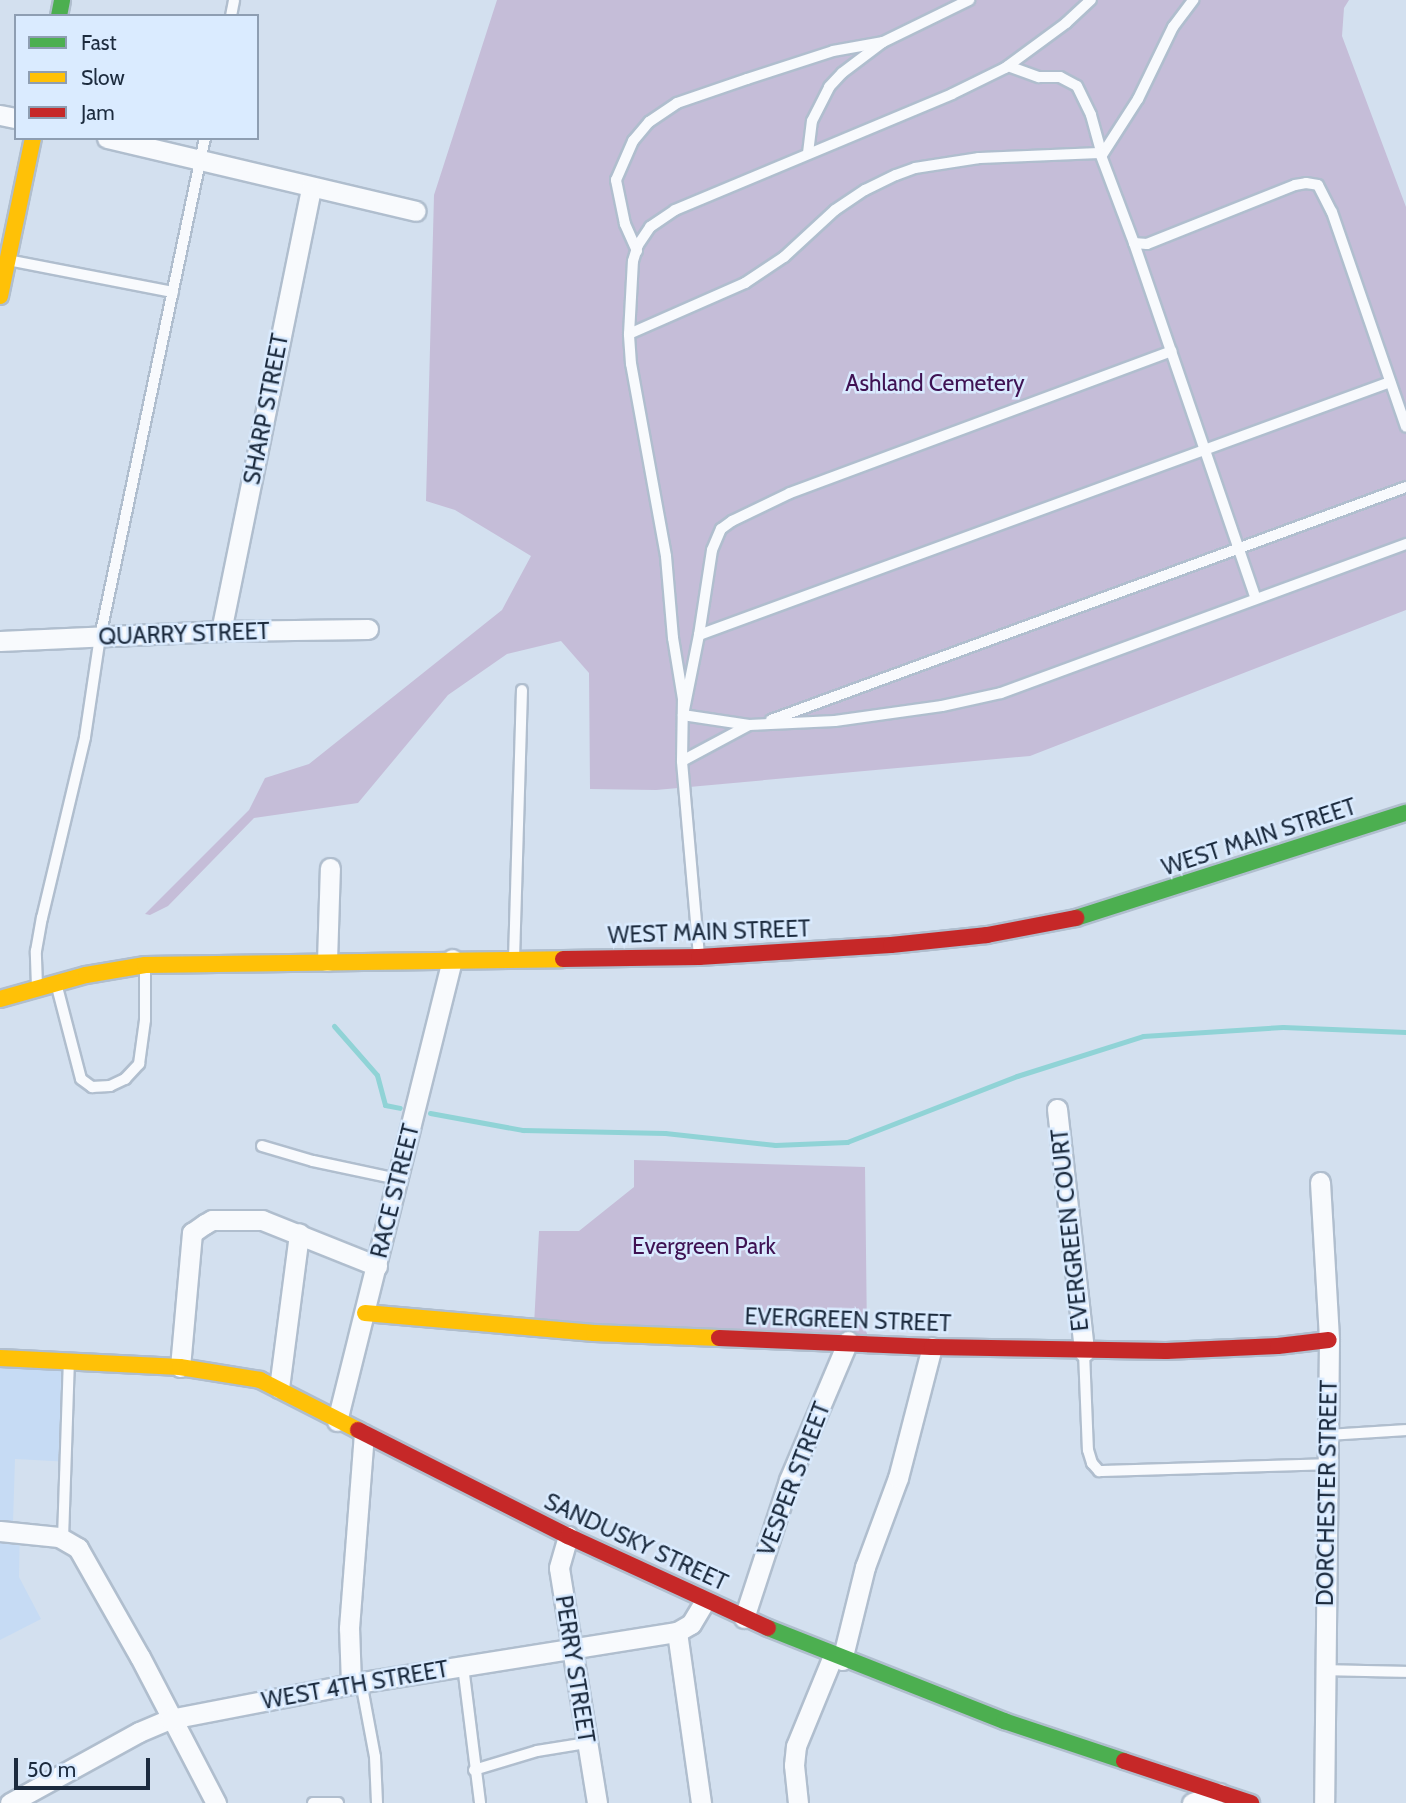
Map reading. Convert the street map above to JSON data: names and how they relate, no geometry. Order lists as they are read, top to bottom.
{
  "streets": {
    "street": [
      "SHARP STREET",
      "QUARRY STREET",
      "WEST MAIN STREET",
      "RACE STREET",
      "EVERGREEN COURT",
      "EVERGREEN STREET",
      "VESPER STREET",
      "DORCHESTER STREET",
      "SANDUSKY STREET",
      "PERRY STREET",
      "WEST 4TH STREET"
    ]
  },
  "crossings": [
    ["SHARP STREET", "QUARRY STREET"],
    ["WEST MAIN STREET", "RACE STREET"],
    ["RACE STREET", "EVERGREEN STREET"],
    ["RACE STREET", "SANDUSKY STREET"],
    ["EVERGREEN COURT", "EVERGREEN STREET"],
    ["EVERGREEN STREET", "VESPER STREET"],
    ["EVERGREEN STREET", "DORCHESTER STREET"],
    ["VESPER STREET", "SANDUSKY STREET"],
    ["SANDUSKY STREET", "PERRY STREET"],
    ["PERRY STREET", "WEST 4TH STREET"]
  ],
  "parks": ["Ashland Cemetery", "Evergreen Park"],
  "legend": ["Fast", "Slow", "Jam"],
  "scale_bar": "50 m"
}
